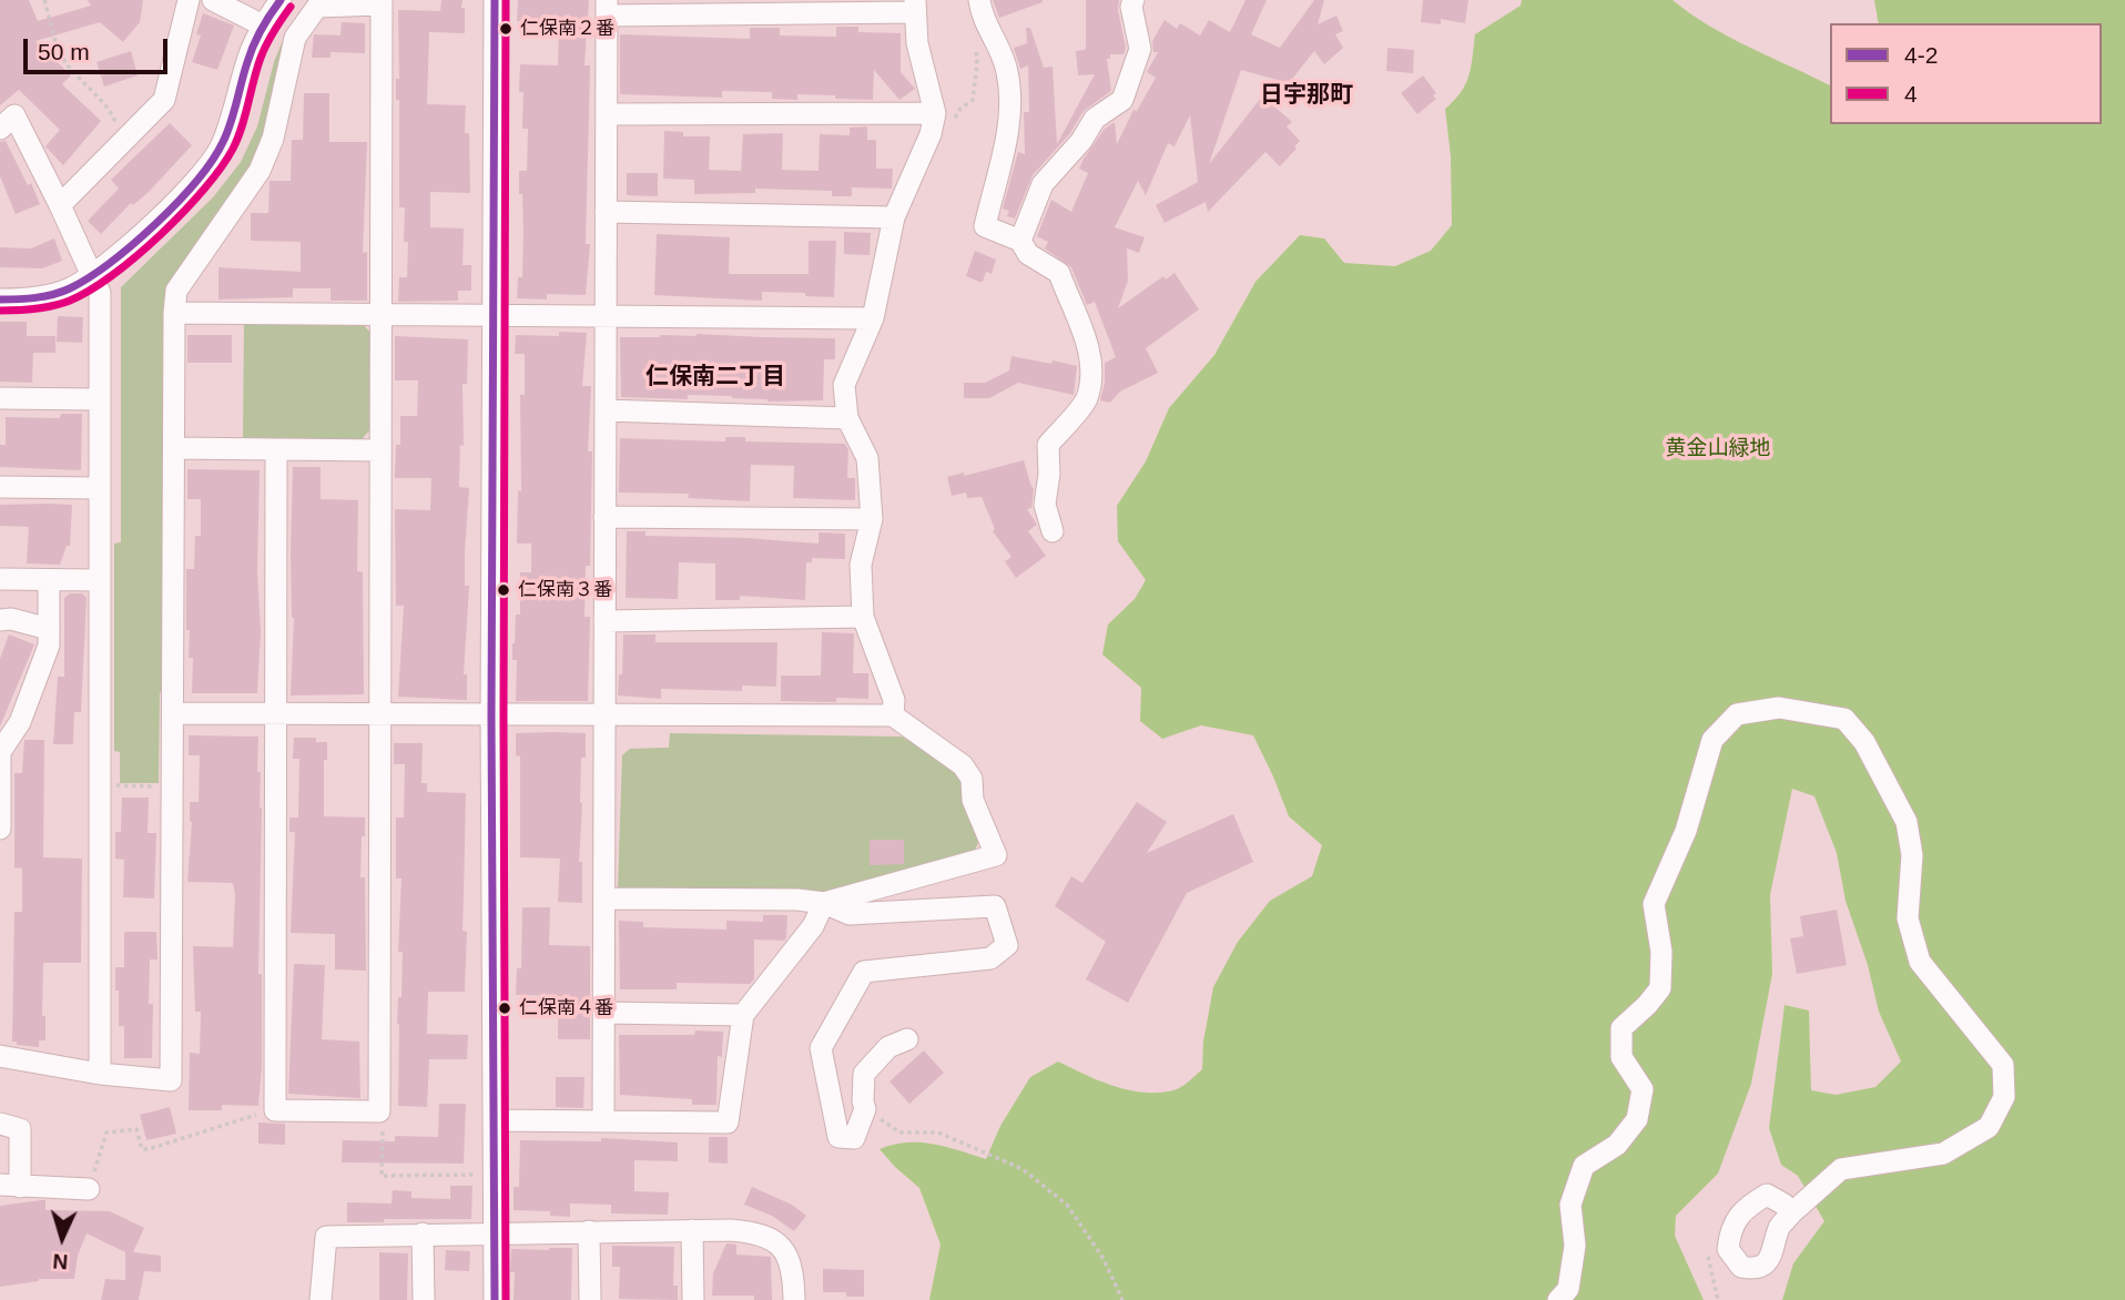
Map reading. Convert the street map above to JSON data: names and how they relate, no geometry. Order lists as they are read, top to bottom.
{
  "districts": ["日宇那町", "仁保南二丁目"],
  "parks": ["黄金山緑地"],
  "places": ["仁保南２番", "仁保南３番", "仁保南４番"],
  "lines": ["transit line 4-2", "transit line 4"],
  "legend": ["4-2", "4"],
  "scale_bar": "50 m",
  "north": "bottom"
}
